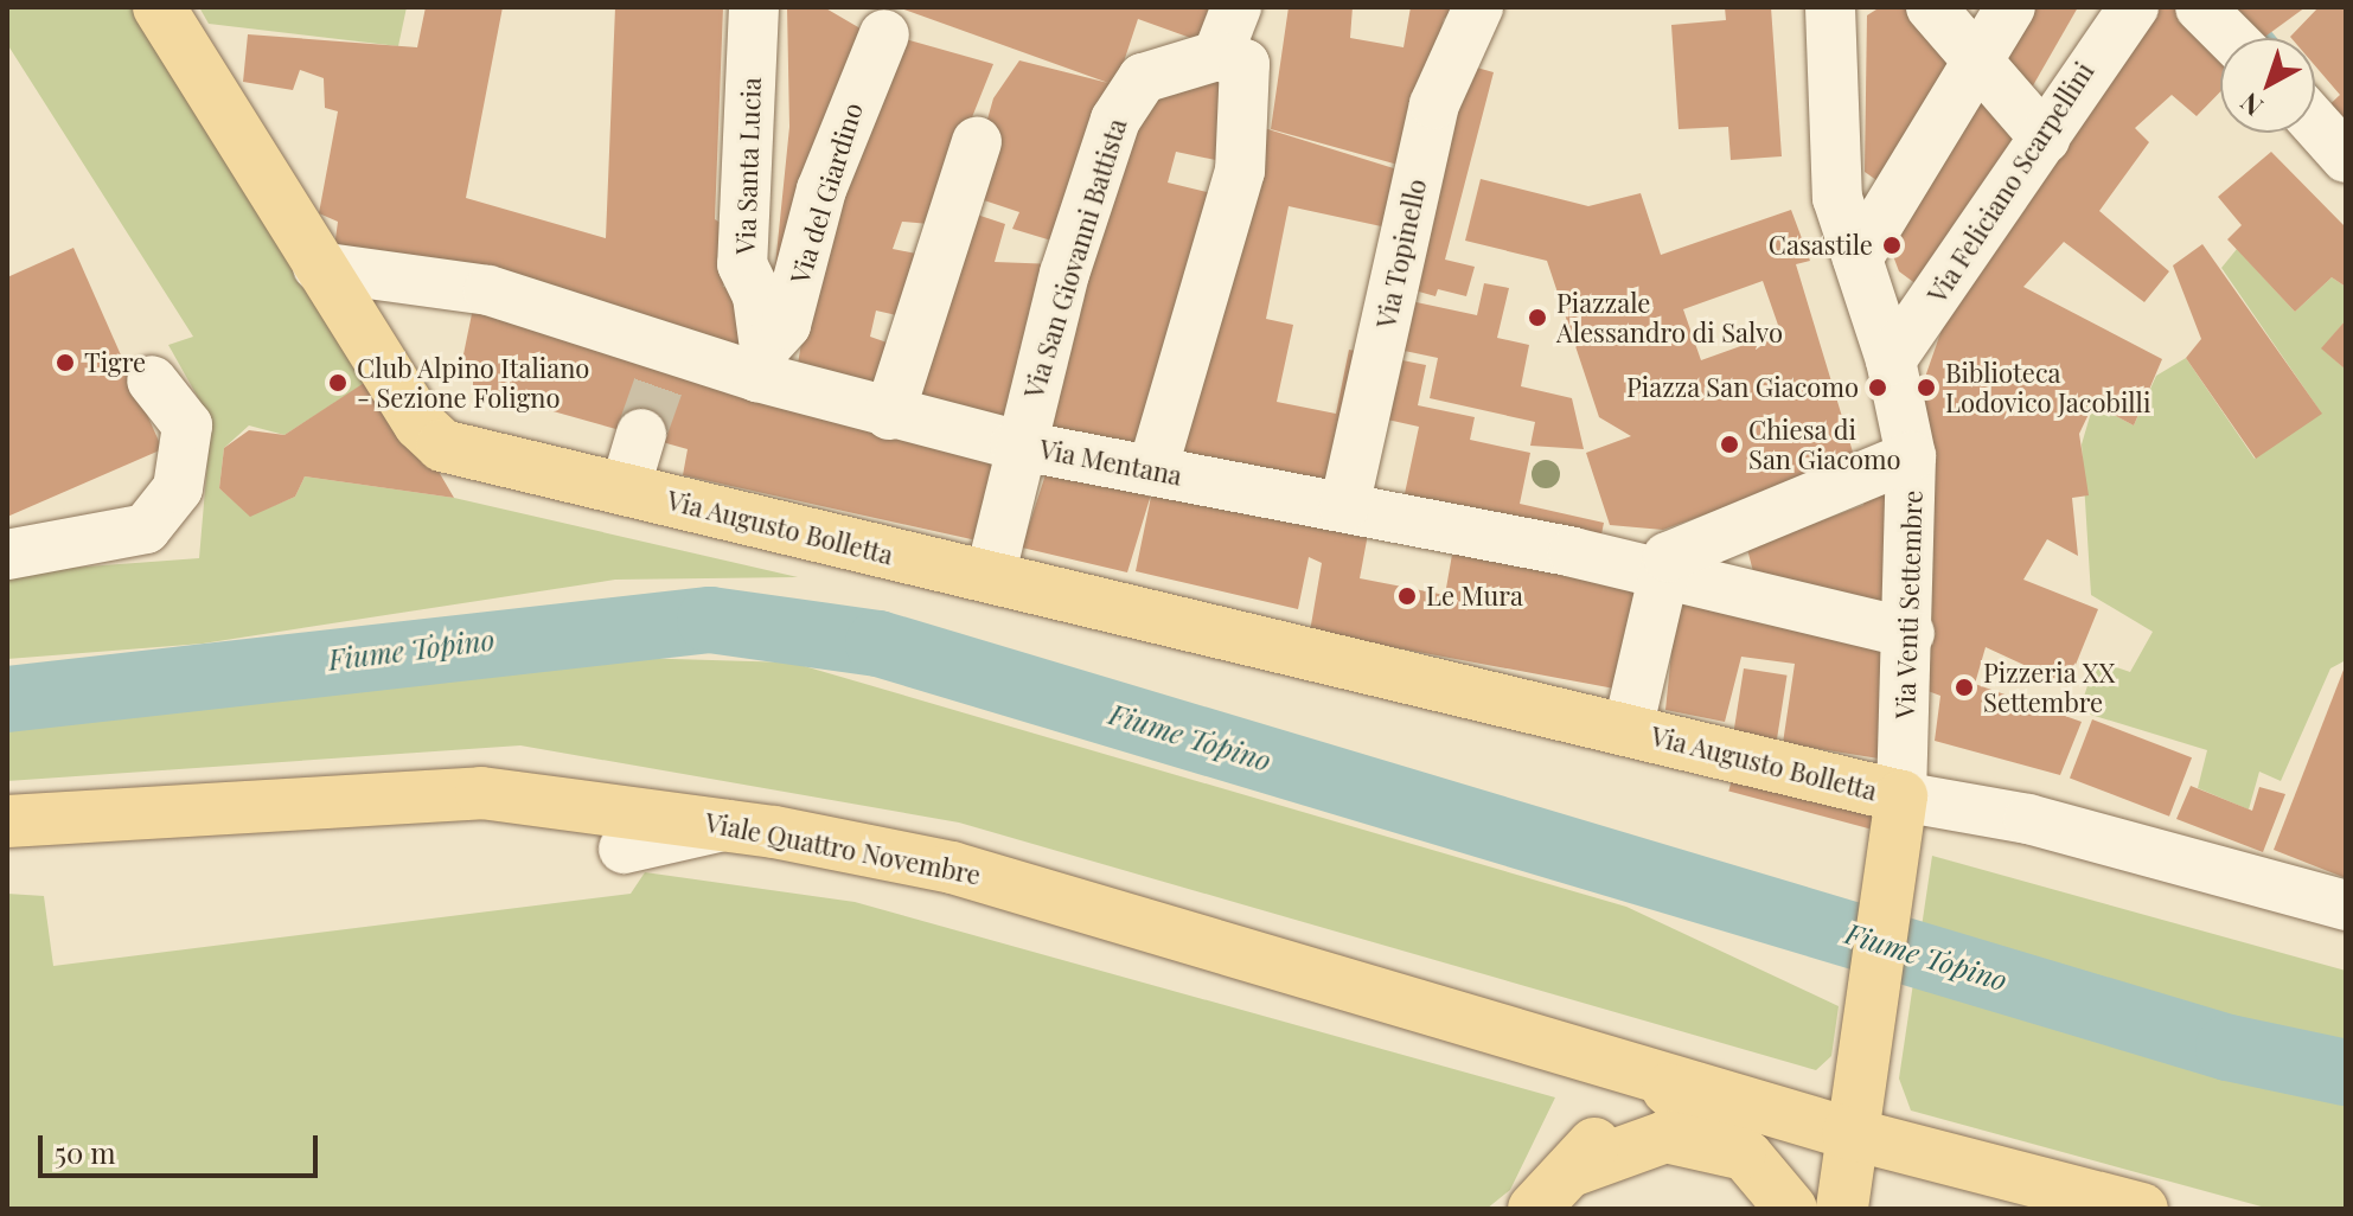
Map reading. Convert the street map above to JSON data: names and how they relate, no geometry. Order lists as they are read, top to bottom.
{
  "streets": {
    "main road": ["Via Augusto Bolletta", "Via Venti Settembre", "Viale Quattro Novembre"],
    "street": [
      "Via Santa Lucia",
      "Via Feliciano Scarpellini",
      "Via del Giardino",
      "Via Topinello",
      "Via San Giovanni Battista",
      "Via Mentana"
    ]
  },
  "crossings": [
    ["Via Santa Lucia", "Via del Giardino"],
    ["Via Santa Lucia", "Via Mentana"],
    ["Via Feliciano Scarpellini", "Via Venti Settembre"],
    ["Via del Giardino", "Via Mentana"],
    ["Via Topinello", "Via Mentana"],
    ["Via San Giovanni Battista", "Via Mentana"],
    ["Via San Giovanni Battista", "Via Augusto Bolletta"],
    ["Via Mentana", "Via Augusto Bolletta"],
    ["Via Mentana", "Via Venti Settembre"],
    ["Via Augusto Bolletta", "Via Venti Settembre"],
    ["Via Venti Settembre", "Viale Quattro Novembre"]
  ],
  "water": ["Fiume Topino"],
  "places": [
    "Casastile",
    "Piazzale Alessandro di Salvo",
    "Tigre",
    "Club Alpino Italiano - Sezione Foligno",
    "Piazza San Giacomo",
    "Biblioteca Lodovico Jacobilli",
    "Chiesa di San Giacomo",
    "Le Mura",
    "Pizzeria XX Settembre"
  ],
  "scale_bar": "50 m",
  "north": "bottom left"
}
